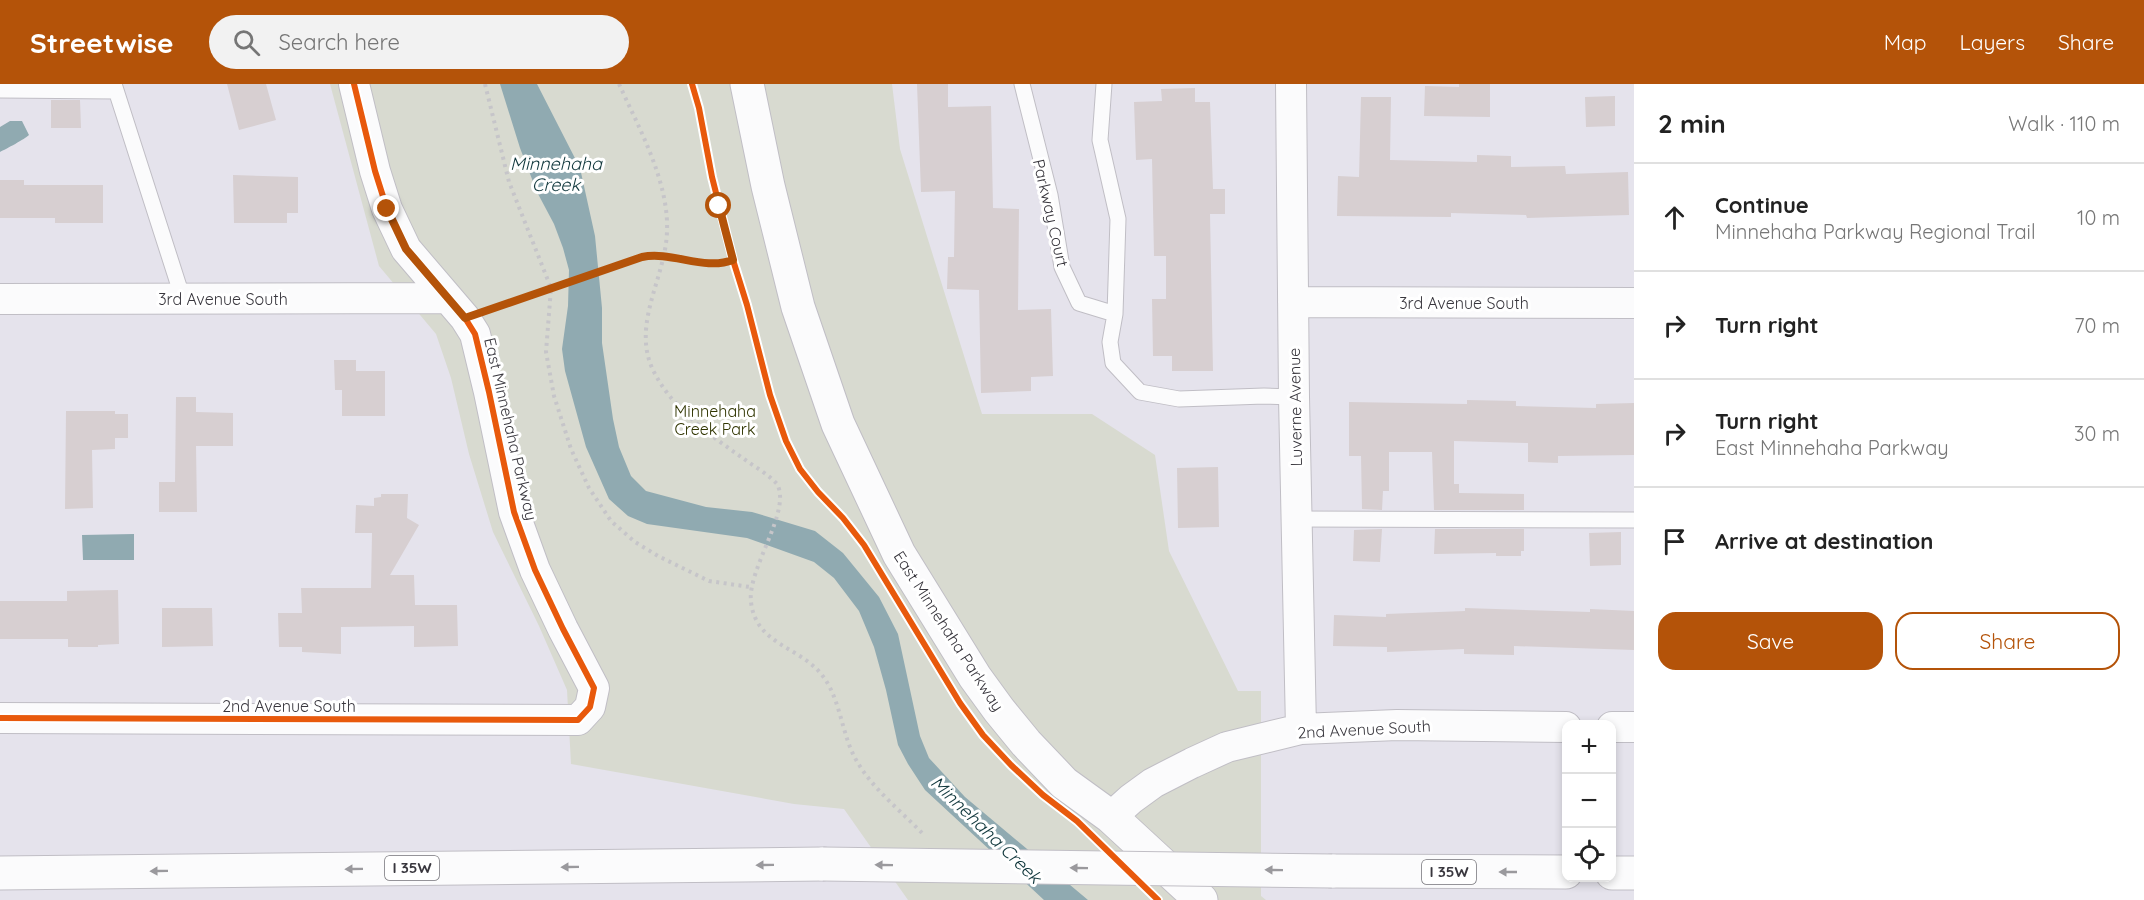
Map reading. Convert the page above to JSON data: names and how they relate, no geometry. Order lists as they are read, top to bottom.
{
  "streets": {
    "main road": ["East Minnehaha Parkway", "I 35W"],
    "street": ["3rd Avenue South", "Luverne Avenue", "2nd Avenue South"],
    "lane": ["Parkway Court"]
  },
  "crossings": [
    ["3rd Avenue South", "Luverne Avenue"],
    ["3rd Avenue South", "East Minnehaha Parkway"],
    ["Luverne Avenue", "2nd Avenue South"],
    ["East Minnehaha Parkway", "2nd Avenue South"]
  ],
  "water": ["Minnehaha Creek"],
  "parks": ["Minnehaha Creek Park"],
  "page": {
    "header": "Streetwise",
    "search": "Search here",
    "nav": ["Map", "Layers", "Share"],
    "heading": ["2 min", "Walk · 110 m"],
    "list": [
      ["Continue", "Minnehaha Parkway Regional Trail", "10 m"],
      ["Turn right", "70 m"],
      ["Turn right", "East Minnehaha Parkway", "30 m"],
      "Arrive at destination"
    ],
    "buttons": ["Save", "Share"],
    "map_buttons": ["+", "−"]
  }
}
